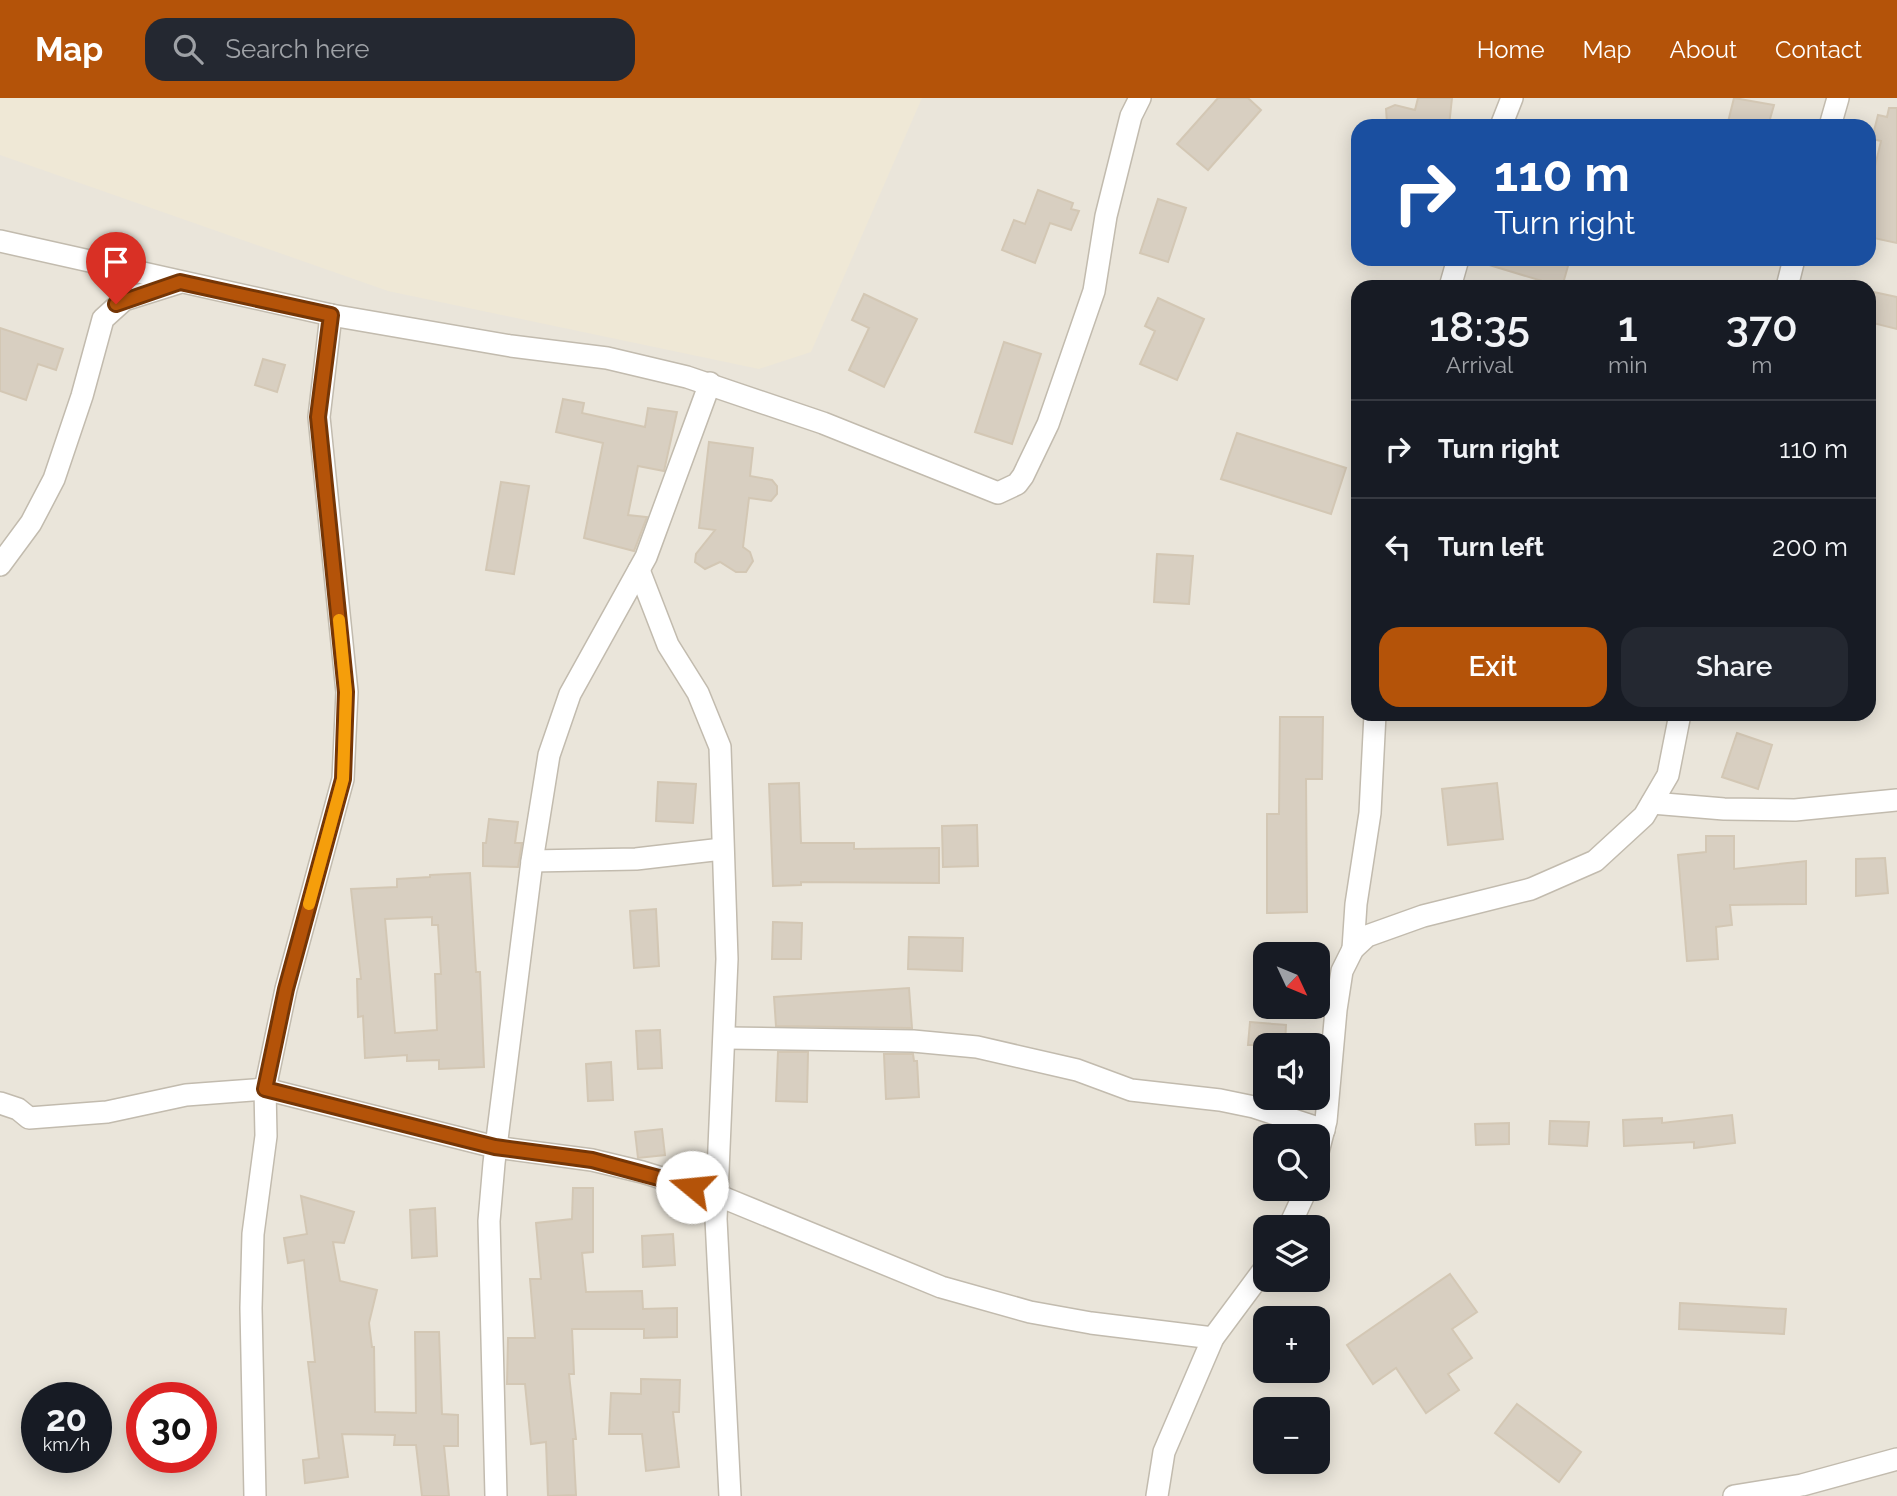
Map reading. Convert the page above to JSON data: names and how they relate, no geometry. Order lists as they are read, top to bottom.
{
  "north": "bottom right",
  "page": {
    "header": "Map",
    "search": "Search here",
    "nav": [
      "Home",
      "Map",
      "About",
      "Contact"
    ],
    "turn": ["110 m", "Turn right"],
    "eta": [
      "18:35",
      "Arrival",
      "1",
      "min",
      "370",
      "m"
    ],
    "list": [
      {
        "name": "Turn right",
        "value": "110 m"
      },
      {
        "name": "Turn left",
        "value": "200 m"
      }
    ],
    "buttons": ["Exit", "Share"],
    "map_buttons": ["+", "−"],
    "speed": "20 km/h",
    "limit": "30"
  }
}
